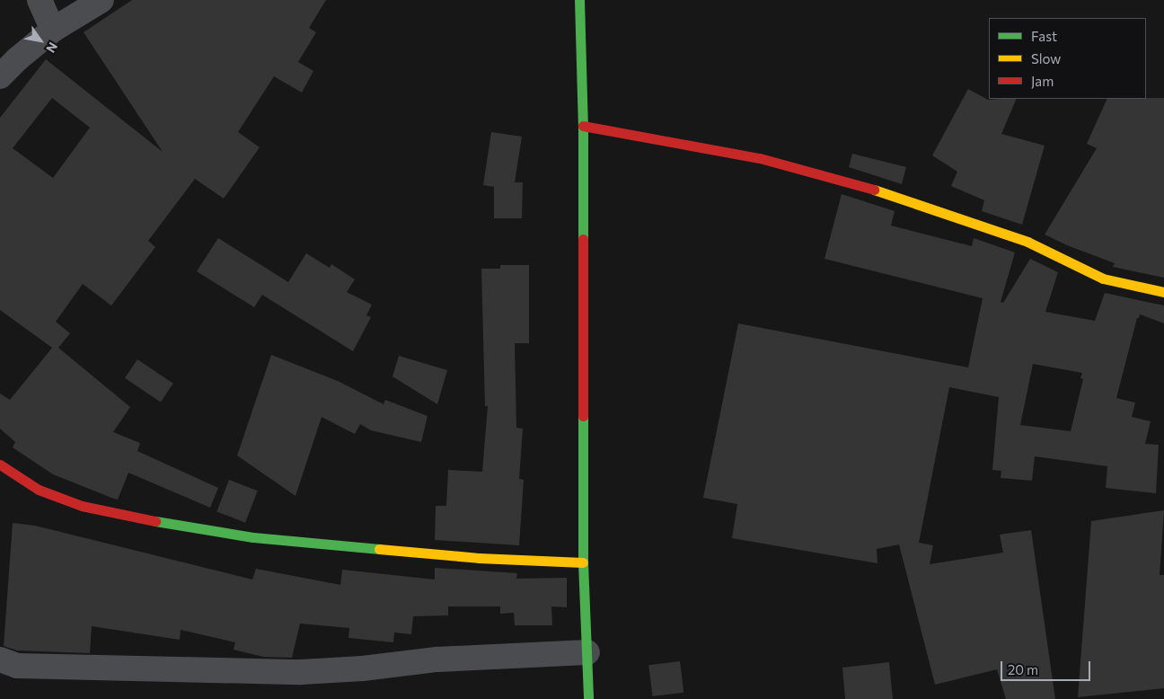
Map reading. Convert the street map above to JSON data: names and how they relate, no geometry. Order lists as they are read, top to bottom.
{
  "legend": ["Fast", "Slow", "Jam"],
  "scale_bar": "20 m",
  "north": "bottom right"
}
